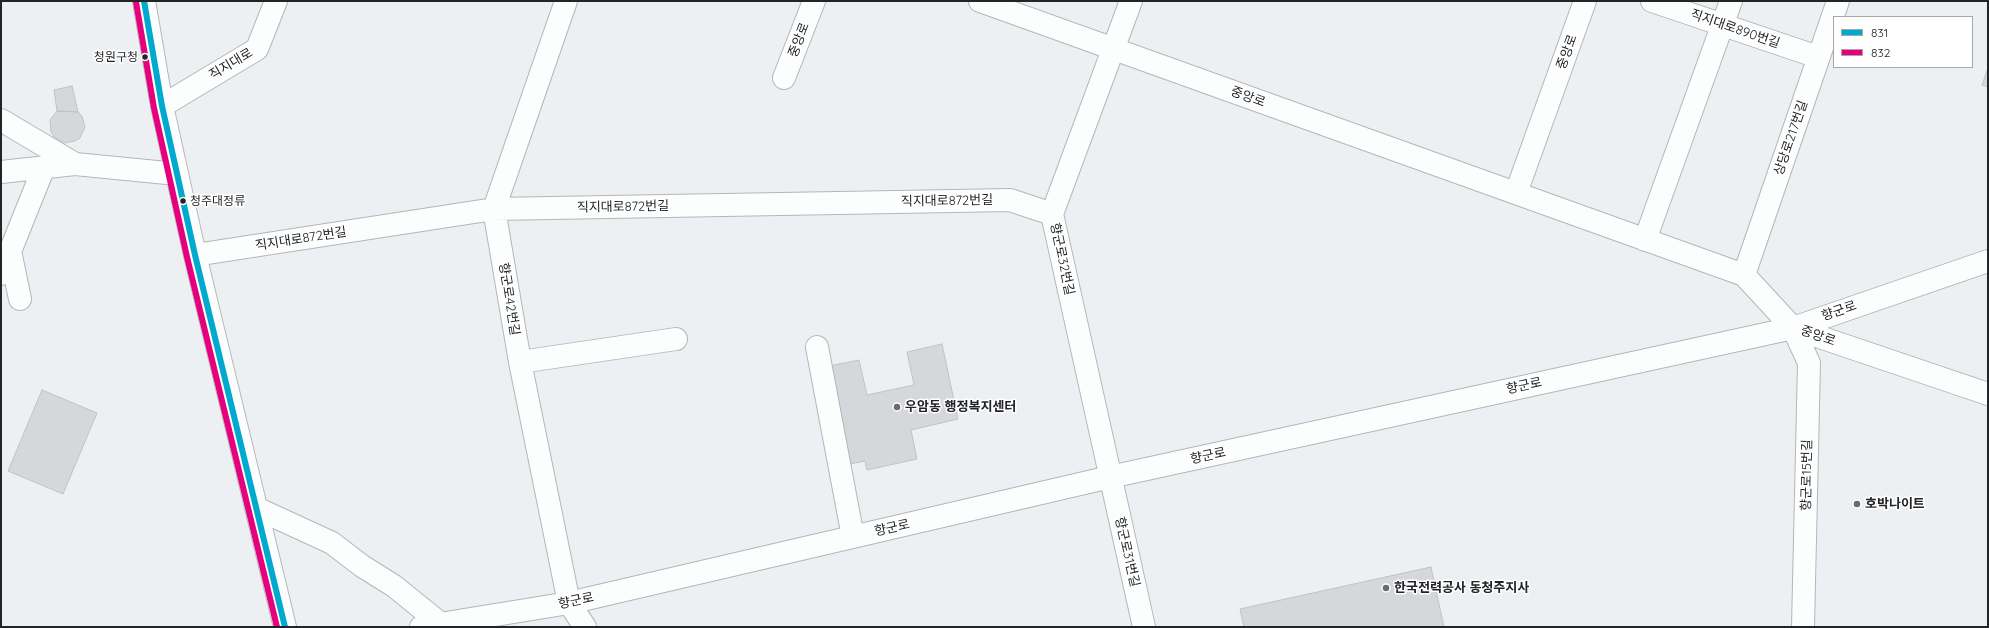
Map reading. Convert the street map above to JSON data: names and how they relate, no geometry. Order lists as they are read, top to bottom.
{
  "streets": {
    "street": [
      "직지대로890번길",
      "중앙로",
      "직지대로",
      "상당로217번길",
      "직지대로872번길",
      "향군로32번길",
      "향군로42번길",
      "향군로",
      "향군로15번길",
      "향군로31번길"
    ]
  },
  "crossings": [
    ["직지대로890번길", "상당로217번길"],
    ["중앙로", "상당로217번길"],
    ["중앙로", "향군로32번길"],
    ["중앙로", "향군로"],
    ["중앙로", "향군로15번길"],
    ["직지대로872번길", "향군로32번길"],
    ["직지대로872번길", "향군로42번길"],
    ["향군로32번길", "향군로"],
    ["향군로32번길", "향군로31번길"],
    ["향군로42번길", "향군로"],
    ["향군로", "향군로15번길"],
    ["향군로", "향군로31번길"]
  ],
  "places": [
    "청원구청",
    "청주대정류",
    "우암동 행정복지센터",
    "호박나이트",
    "한국전력공사 동청주지사"
  ],
  "lines": ["transit line 831", "transit line 832"],
  "legend": ["831", "832"]
}
